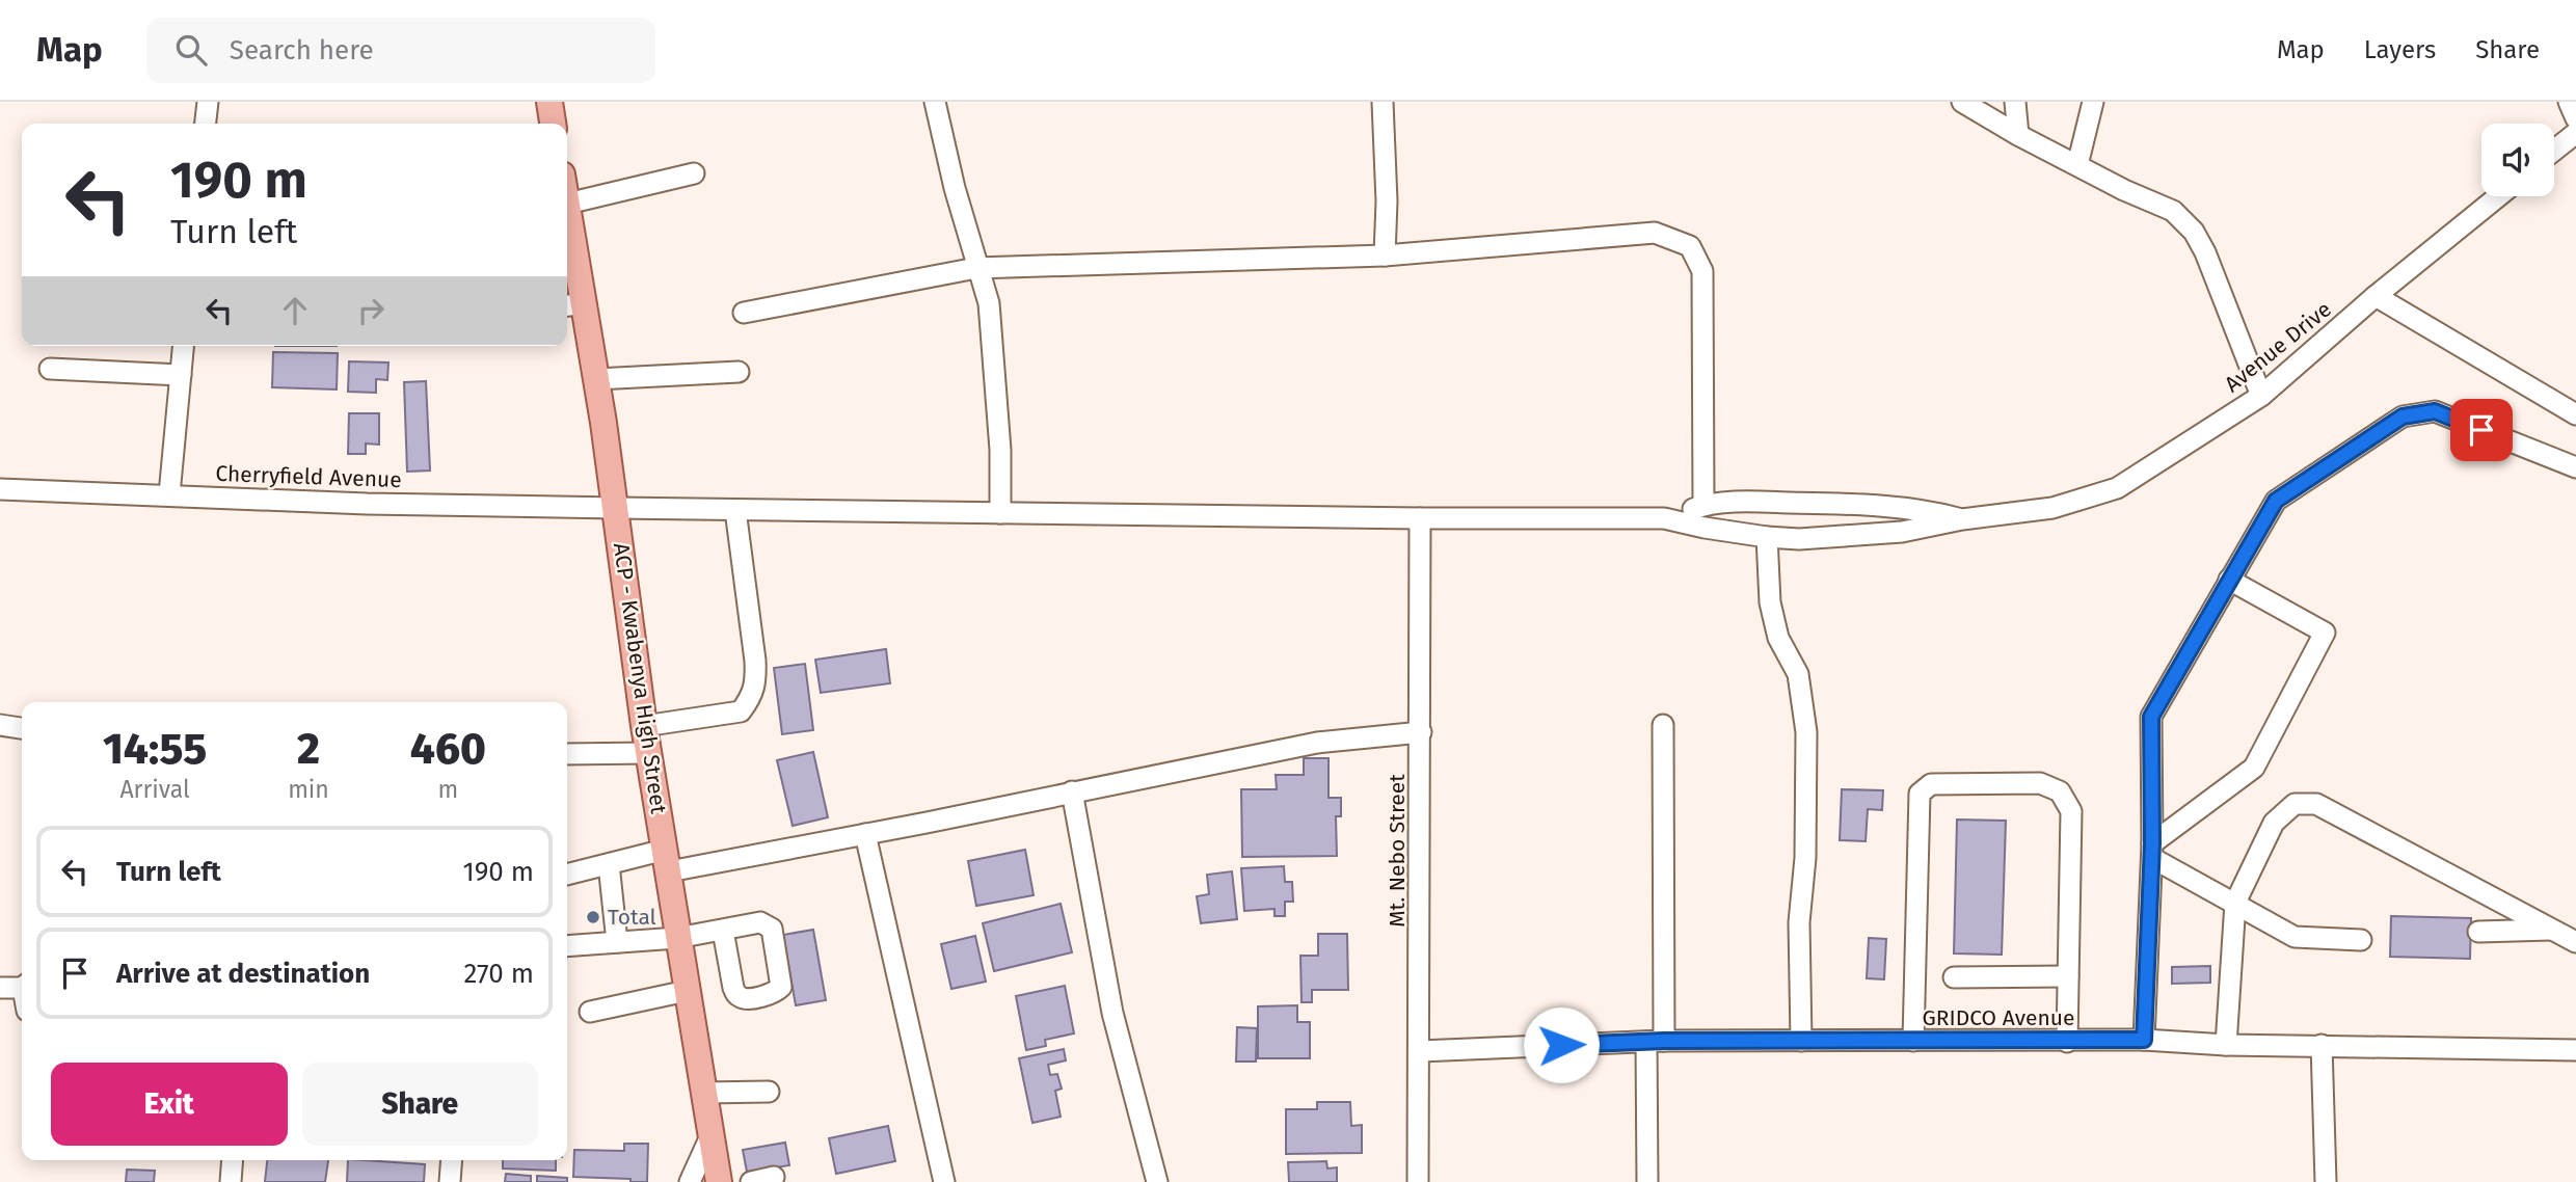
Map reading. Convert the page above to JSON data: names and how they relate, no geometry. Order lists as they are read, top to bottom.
{
  "streets": {
    "main road": ["ACP - Kwabenya High Street"],
    "street": [
      "Avenue Drive",
      "Cherryfield Avenue",
      "Mt. Nebo Street",
      "GRIDCO Avenue"
    ]
  },
  "crossings": [
    ["Avenue Drive", "Cherryfield Avenue"],
    ["Cherryfield Avenue", "ACP - Kwabenya High Street"],
    ["Cherryfield Avenue", "Mt. Nebo Street"],
    ["Mt. Nebo Street", "GRIDCO Avenue"]
  ],
  "places": ["Total"],
  "page": {
    "header": "Map",
    "search": "Search here",
    "nav": ["Map", "Layers", "Share"],
    "turn": ["190 m", "Turn left"],
    "eta": [
      "14:55",
      "Arrival",
      "2",
      "min",
      "460",
      "m"
    ],
    "list": [
      {
        "name": "Turn left",
        "value": "190 m"
      },
      {
        "name": "Arrive at destination",
        "value": "270 m"
      }
    ],
    "buttons": ["Exit", "Share"]
  }
}
